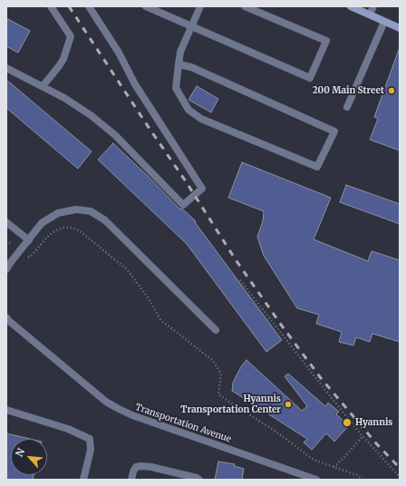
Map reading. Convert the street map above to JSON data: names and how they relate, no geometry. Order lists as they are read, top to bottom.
{
  "streets": {
    "lane": ["Transportation Avenue"]
  },
  "places": ["200 Main Street", "Hyannis Transportation Center", "Hyannis"],
  "north": "top left"
}
